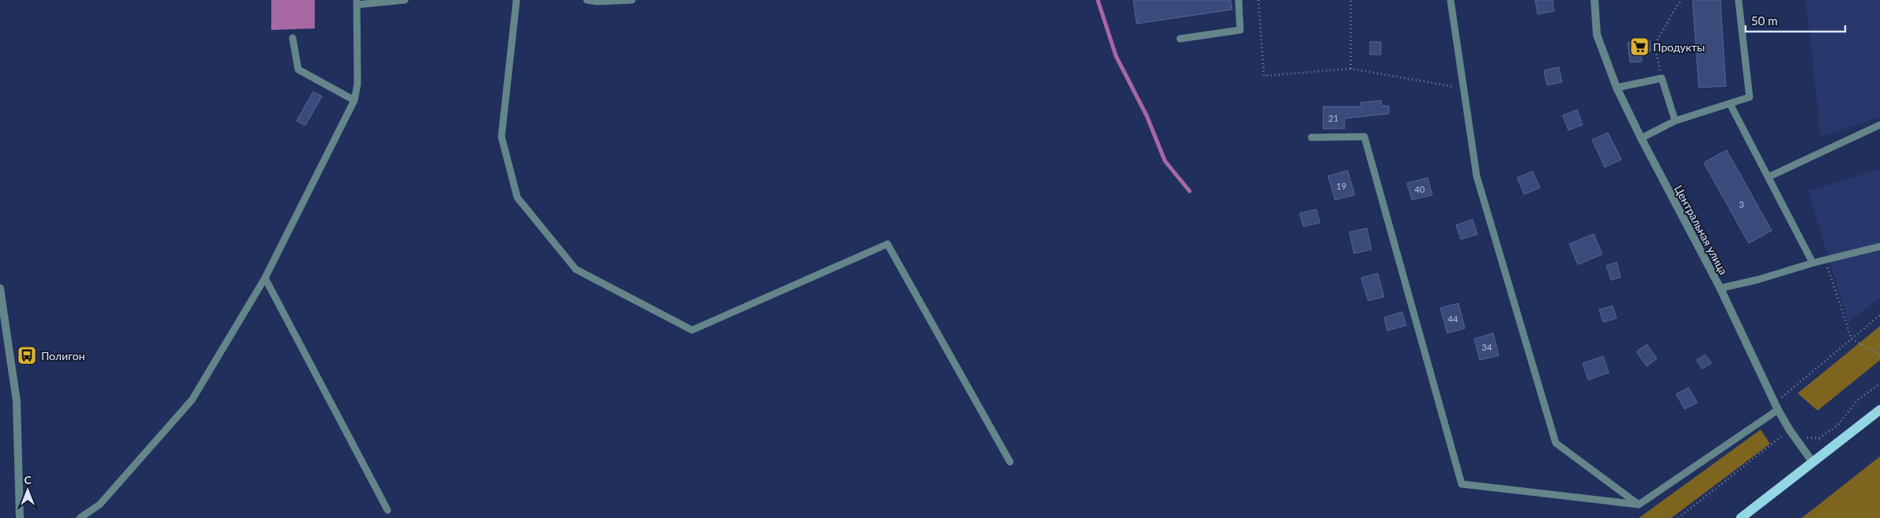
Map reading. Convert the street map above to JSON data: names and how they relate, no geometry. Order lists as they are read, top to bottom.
{
  "streets": {
    "street": ["Центральная улица"]
  },
  "places": {
    "supermarket": ["Продукты"],
    "bus stop": ["Полигон"]
  },
  "house_numbers": [
    "21",
    "19",
    "40",
    "3",
    "44",
    "34"
  ],
  "scale_bar": "50 m",
  "north": "top"
}
